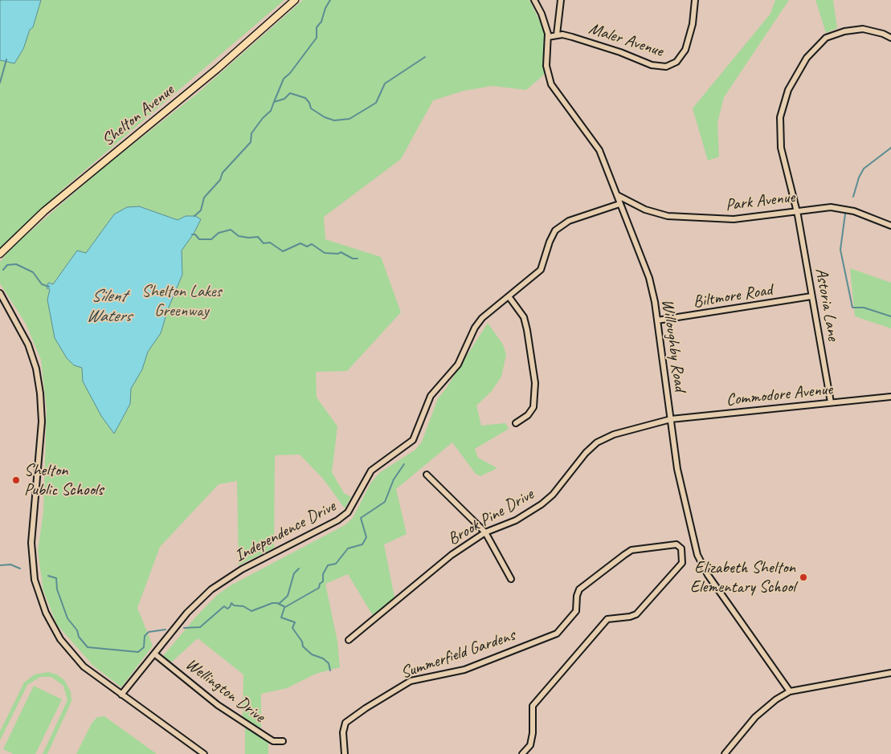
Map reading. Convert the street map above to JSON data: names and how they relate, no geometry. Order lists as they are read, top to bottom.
{
  "streets": {
    "main road": ["Shelton Avenue"],
    "street": [
      "Maler Avenue",
      "Park Avenue",
      "Biltmore Road",
      "Astoria Lane",
      "Willoughby Road",
      "Commodore Avenue",
      "Brook Pine Drive",
      "Independence Drive",
      "Summerfield Gardens",
      "Wellington Drive"
    ]
  },
  "crossings": [
    ["Maler Avenue", "Willoughby Road"],
    ["Park Avenue", "Astoria Lane"],
    ["Park Avenue", "Willoughby Road"],
    ["Biltmore Road", "Astoria Lane"],
    ["Biltmore Road", "Willoughby Road"],
    ["Astoria Lane", "Commodore Avenue"],
    ["Willoughby Road", "Commodore Avenue"],
    ["Willoughby Road", "Brook Pine Drive"],
    ["Willoughby Road", "Independence Drive"],
    ["Commodore Avenue", "Brook Pine Drive"],
    ["Independence Drive", "Wellington Drive"]
  ],
  "water": ["Silent Waters"],
  "parks": ["Shelton Lakes Greenway"],
  "places": ["Shelton Public Schools", "Elizabeth Shelton Elementary School"]
}
